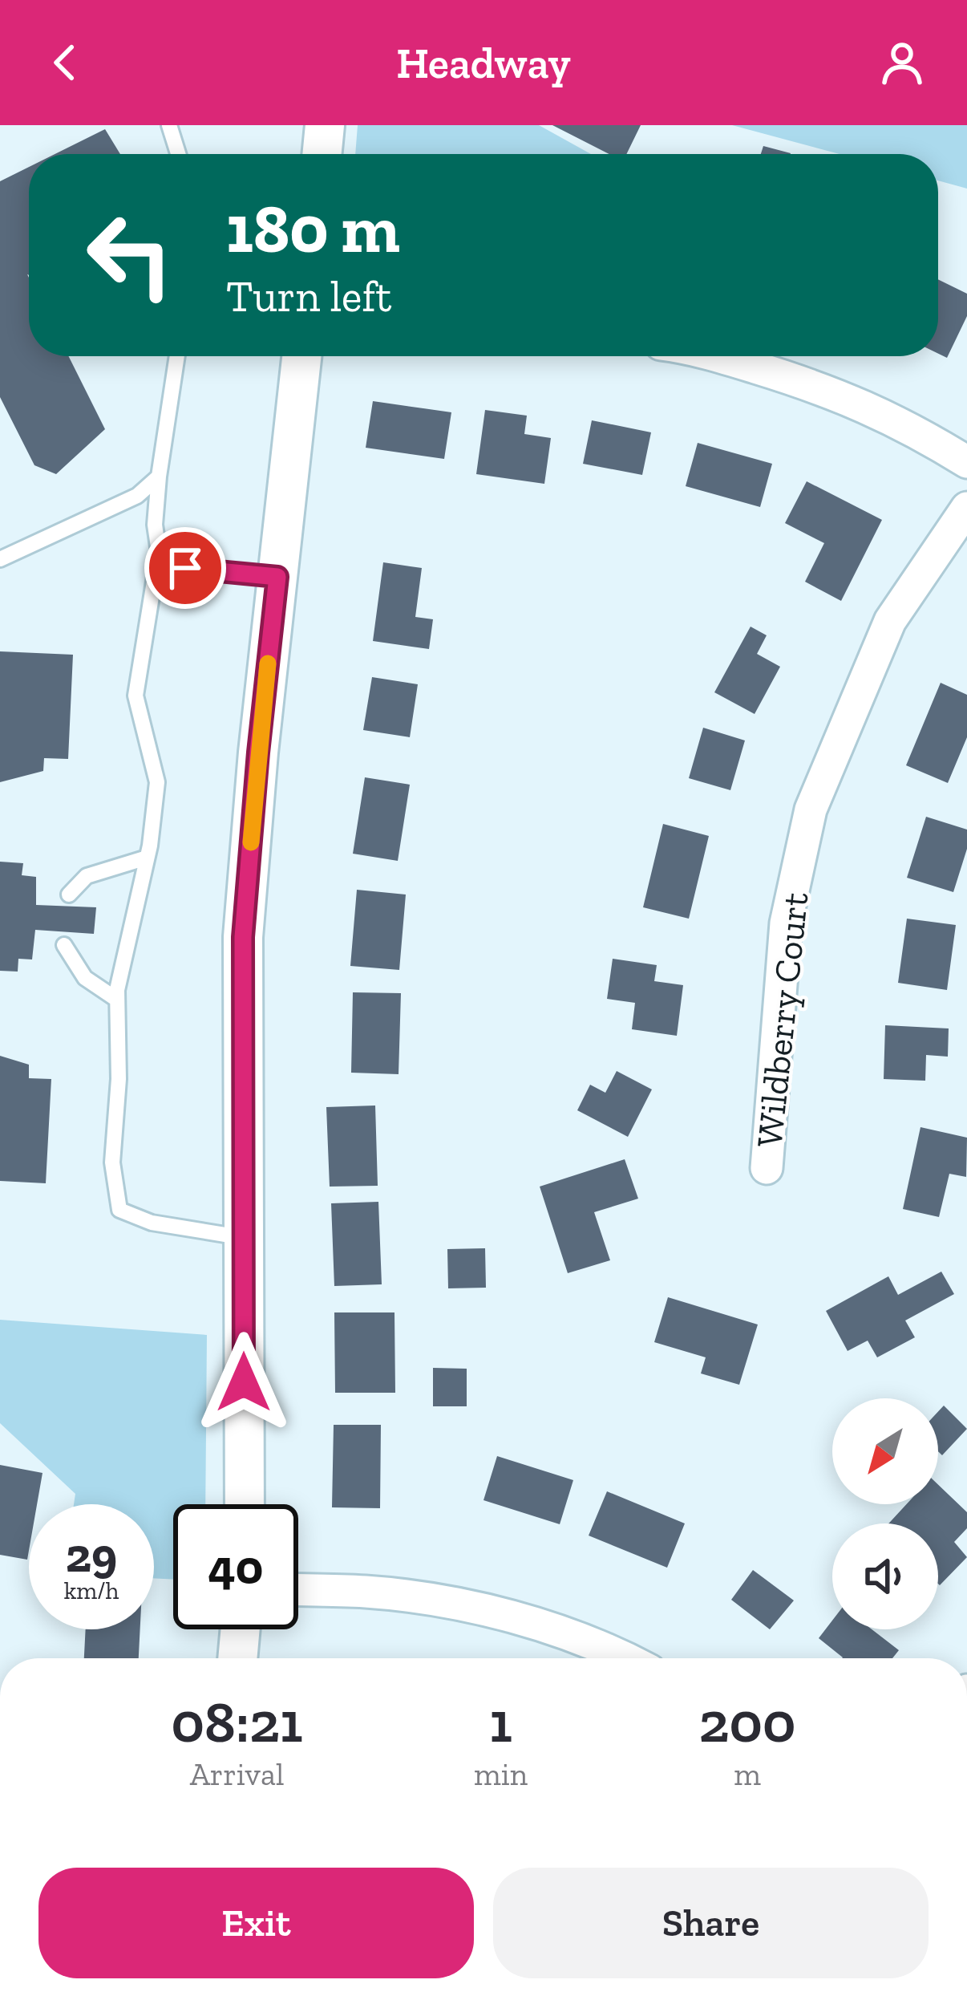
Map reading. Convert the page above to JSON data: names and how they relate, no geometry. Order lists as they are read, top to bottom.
{
  "streets": {
    "street": ["Wildberry Court"]
  },
  "north": "bottom left",
  "page": {
    "header": "Headway",
    "turn": ["180 m", "Turn left"],
    "speed": "29 km/h",
    "limit": "40",
    "eta": [
      "08:21",
      "Arrival",
      "1",
      "min",
      "200",
      "m"
    ],
    "buttons": ["Exit", "Share"]
  }
}
